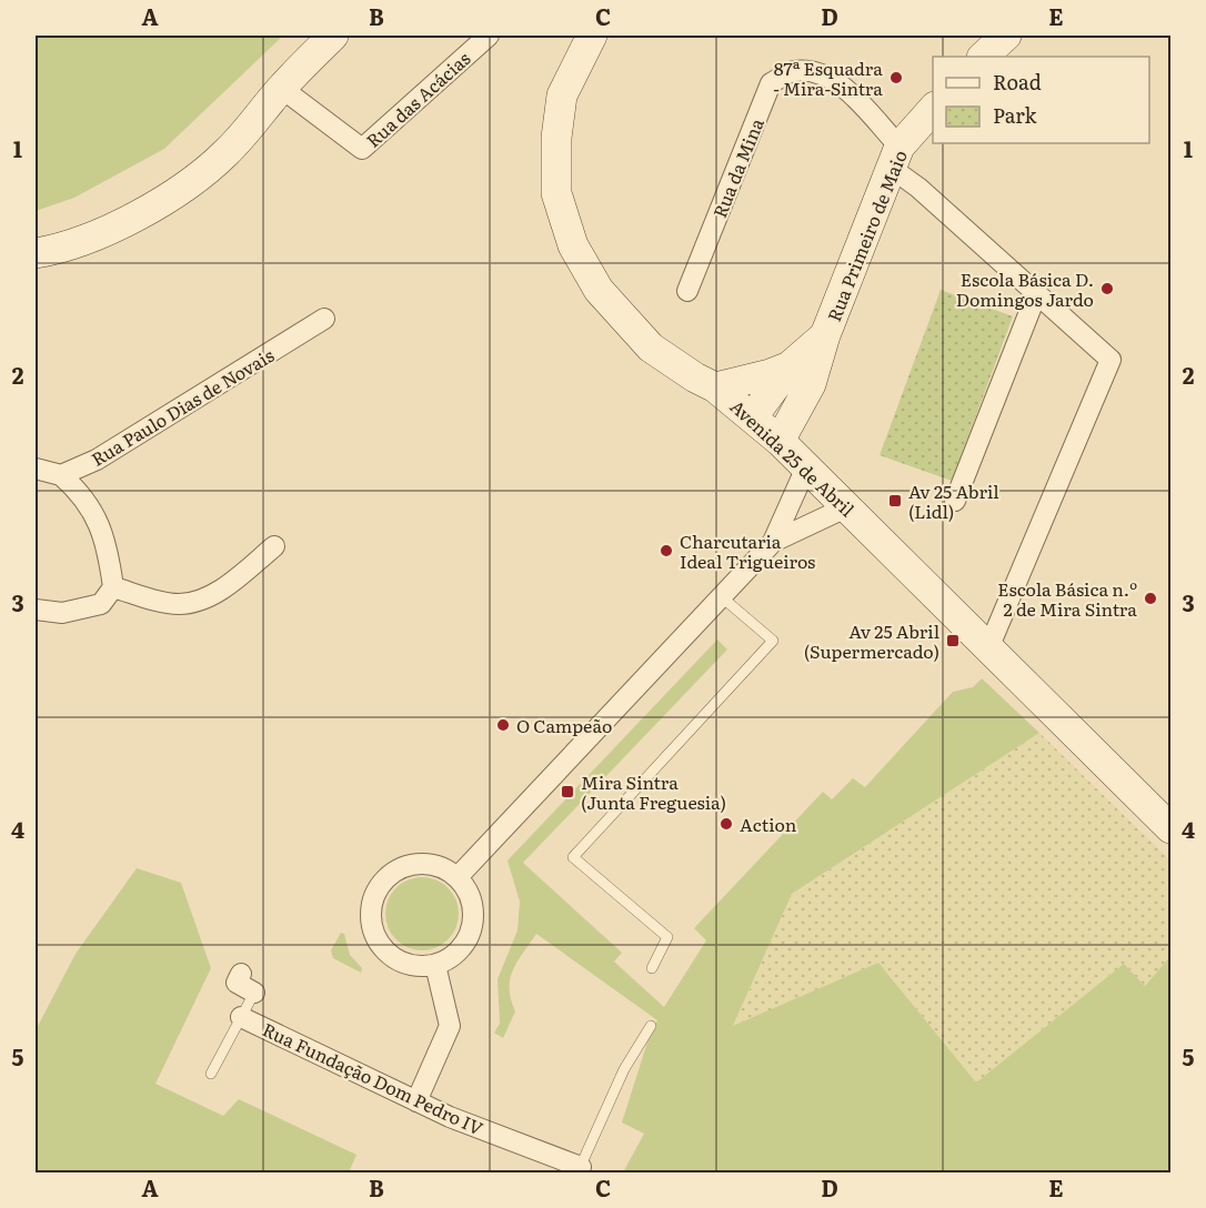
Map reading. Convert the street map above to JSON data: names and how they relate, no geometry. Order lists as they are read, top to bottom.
{
  "streets": {
    "street": [
      "Rua das Acácias",
      "Rua da Mina",
      "Rua Primeiro de Maio",
      "Rua Paulo Dias de Novais",
      "Avenida 25 de Abril",
      "Rua Fundação Dom Pedro IV"
    ]
  },
  "crossings": [
    ["Rua da Mina", "Rua Primeiro de Maio"],
    ["Rua da Mina", "Avenida 25 de Abril"],
    ["Rua Primeiro de Maio", "Avenida 25 de Abril"]
  ],
  "places": {
    "other": [
      "87ª Esquadra - Mira-Sintra",
      "Escola Básica D. Domingos Jardo",
      "Charcutaria Ideal Trigueiros",
      "Escola Básica n.º 2 de Mira Sintra",
      "O Campeão",
      "Action"
    ],
    "transit": ["Av 25 Abril (Lidl)", "Av 25 Abril (Supermercado)", "Mira Sintra (Junta Freguesia)"]
  },
  "legend": ["Road", "Park"],
  "grid": {
    "columns": [
      "A",
      "B",
      "C",
      "D",
      "E"
    ],
    "rows": [
      "1",
      "2",
      "3",
      "4",
      "5"
    ]
  }
}
